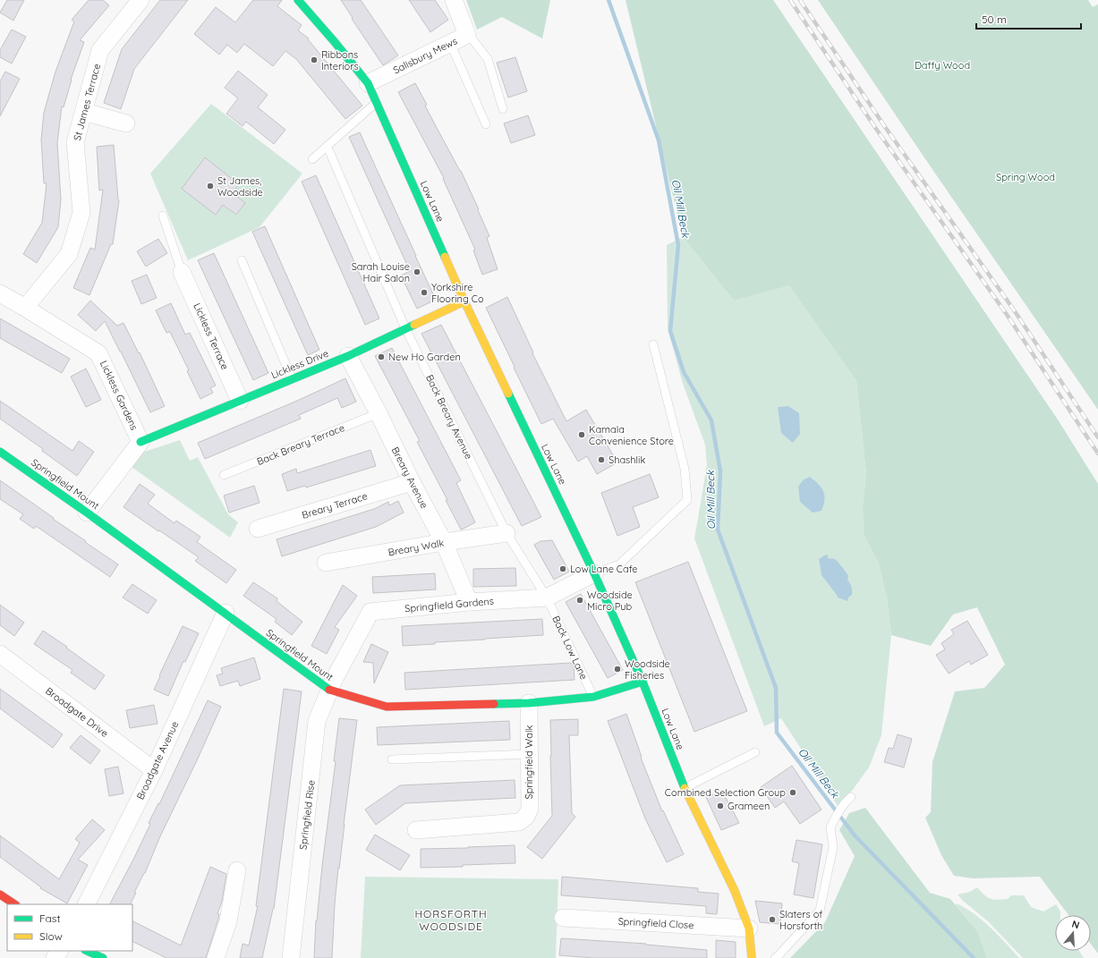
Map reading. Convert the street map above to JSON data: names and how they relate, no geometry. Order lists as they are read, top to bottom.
{
  "streets": {
    "street": [
      "Salisbury Mews",
      "St James Terrace",
      "Low Lane",
      "Lickless Terrace",
      "Lickless Drive",
      "Lickless Gardens",
      "Breary Avenue",
      "Springfield Mount",
      "Breary Terrace",
      "Breary Walk",
      "Springfield Gardens",
      "Broadgate Drive",
      "Broadgate Avenue",
      "Springfield Walk",
      "Springfield Rise",
      "Springfield Close"
    ],
    "lane": ["Back Breary Avenue", "Back Breary Terrace", "Back Low Lane"]
  },
  "crossings": [
    ["Salisbury Mews", "Low Lane"],
    ["St James Terrace", "Lickless Gardens"],
    ["Low Lane", "Lickless Drive"],
    ["Low Lane", "Springfield Mount"],
    ["Low Lane", "Springfield Gardens"],
    ["Low Lane", "Springfield Close"],
    ["Lickless Terrace", "Lickless Drive"],
    ["Lickless Drive", "Lickless Gardens"],
    ["Lickless Drive", "Back Breary Avenue"],
    ["Lickless Drive", "Breary Avenue"],
    ["Lickless Gardens", "Springfield Mount"],
    ["Back Breary Avenue", "Breary Walk"],
    ["Back Breary Avenue", "Springfield Gardens"],
    ["Back Breary Avenue", "Back Low Lane"],
    ["Back Breary Terrace", "Breary Avenue"],
    ["Breary Avenue", "Breary Terrace"],
    ["Breary Avenue", "Breary Walk"],
    ["Breary Avenue", "Springfield Gardens"],
    ["Springfield Mount", "Springfield Gardens"],
    ["Springfield Mount", "Back Low Lane"],
    ["Springfield Mount", "Broadgate Avenue"],
    ["Springfield Mount", "Springfield Walk"],
    ["Springfield Mount", "Springfield Rise"],
    ["Springfield Gardens", "Back Low Lane"],
    ["Springfield Gardens", "Springfield Rise"],
    ["Broadgate Drive", "Broadgate Avenue"]
  ],
  "districts": ["HORSFORTH WOODSIDE"],
  "water": ["Oil Mill Beck"],
  "parks": ["Daffy Wood", "Spring Wood"],
  "places": [
    "Ribbons Interiors",
    "St James, Woodside",
    "Sarah Louise Hair Salon",
    "Yorkshire Flooring Co",
    "New Ho Garden",
    "Kamala Convenience Store",
    "Shashlik",
    "Low Lane Cafe",
    "Woodside Micro Pub",
    "Woodside Fisheries",
    "Combined Selection Group",
    "Grameen",
    "Slaters of Horsforth"
  ],
  "legend": ["Fast", "Slow"],
  "scale_bar": "50 m",
  "north": "top"
}
